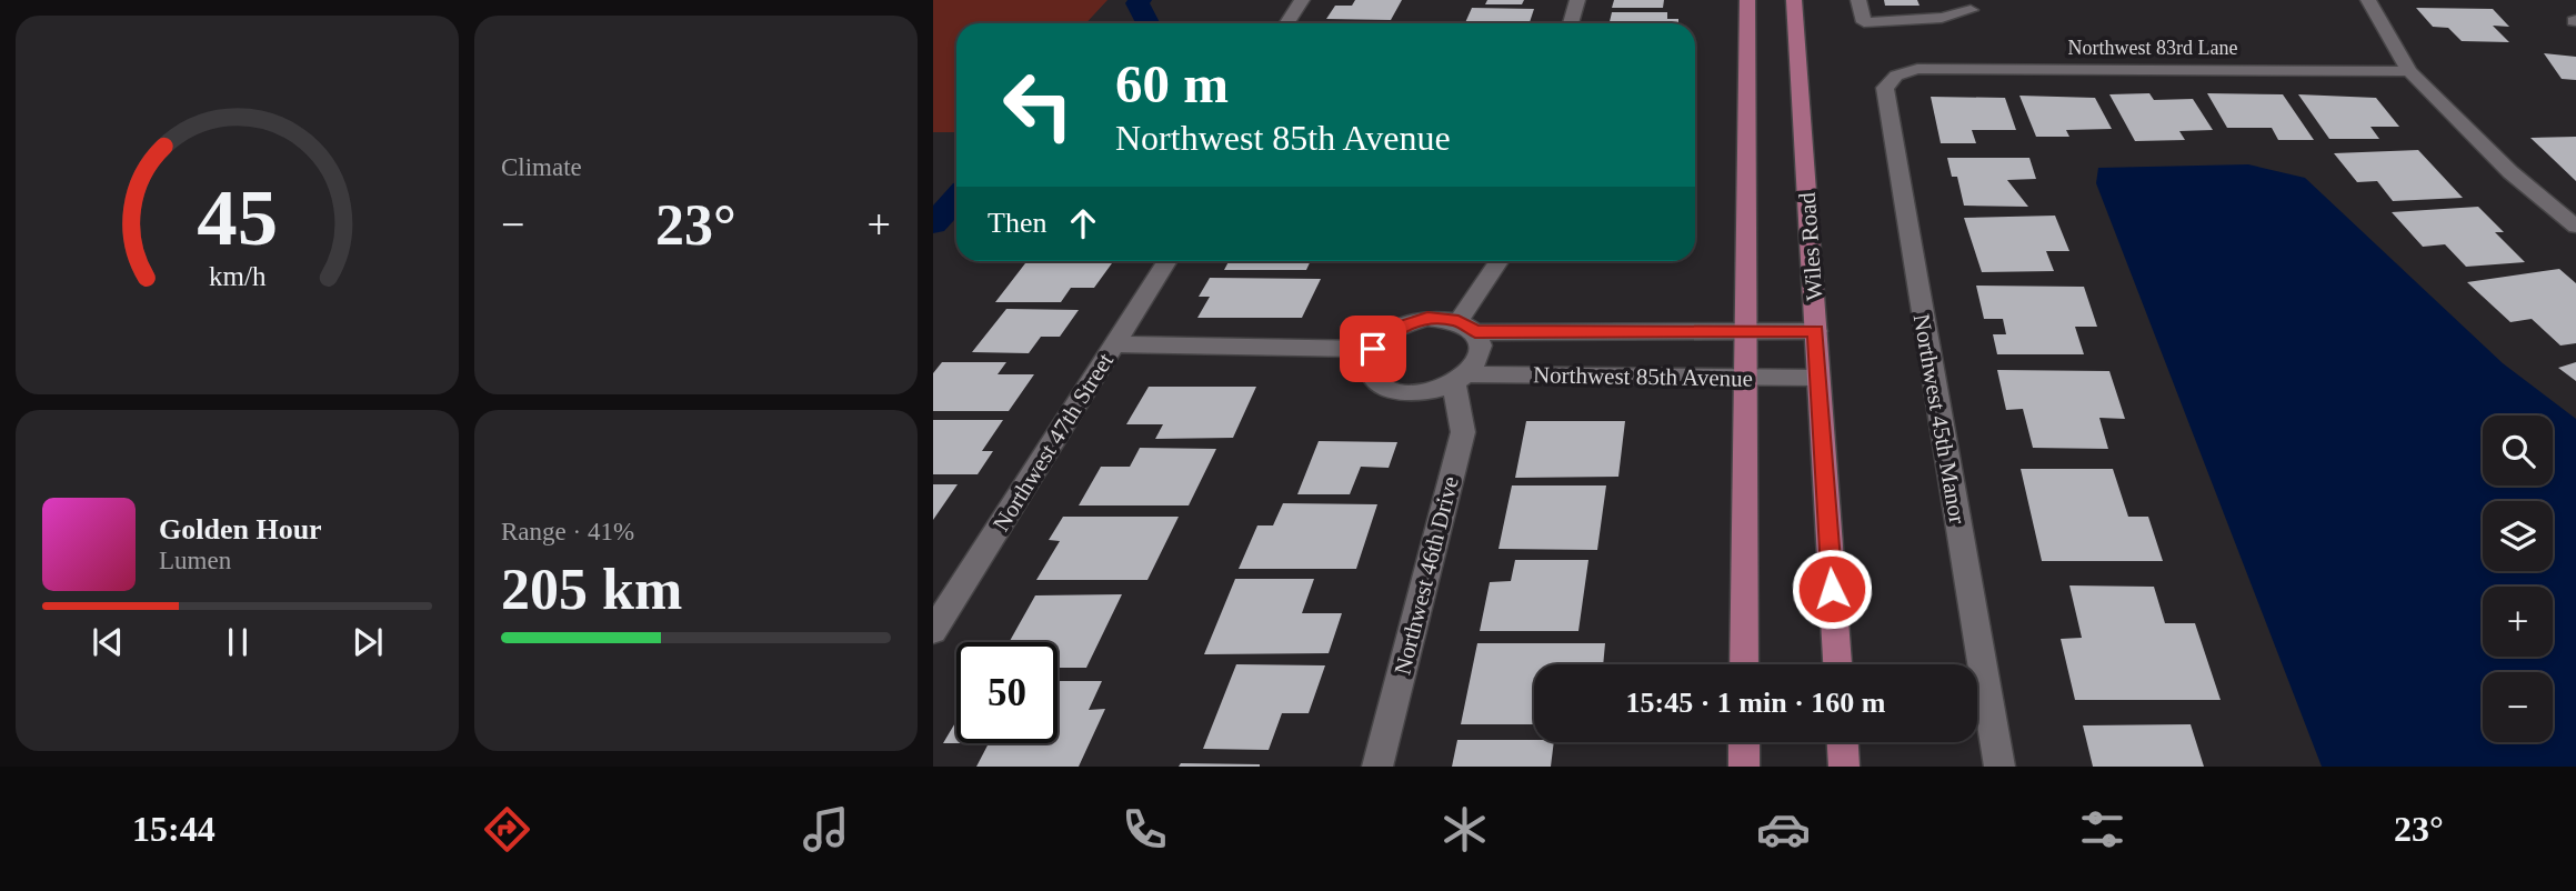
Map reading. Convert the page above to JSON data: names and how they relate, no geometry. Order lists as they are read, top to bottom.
{
  "streets": {
    "main road": ["Wiles Road"],
    "street": [
      "Northwest 83rd Lane",
      "Northwest 85th Avenue",
      "Northwest 45th Manor",
      "Northwest 47th Street",
      "Northwest 46th Drive"
    ]
  },
  "crossings": [
    ["Northwest 83rd Lane", "Northwest 45th Manor"],
    ["Wiles Road", "Northwest 85th Avenue"],
    ["Northwest 85th Avenue", "Northwest 46th Drive"]
  ],
  "page": {
    "tile": [
      "Climate",
      ["Range · 41%", "205 km"]
    ],
    "turn": ["60 m", "Northwest 85th Avenue"],
    "then": "Then",
    "heat": ["−", "23°", "+"],
    "map_buttons": ["+", "−"],
    "song": ["Golden Hour", "Lumen"],
    "limit": "50",
    "trip": "15:45 · 1 min · 160 m",
    "tabs": ["15:44", "23°"],
    "gauge": ["45", "km/h"]
  }
}
